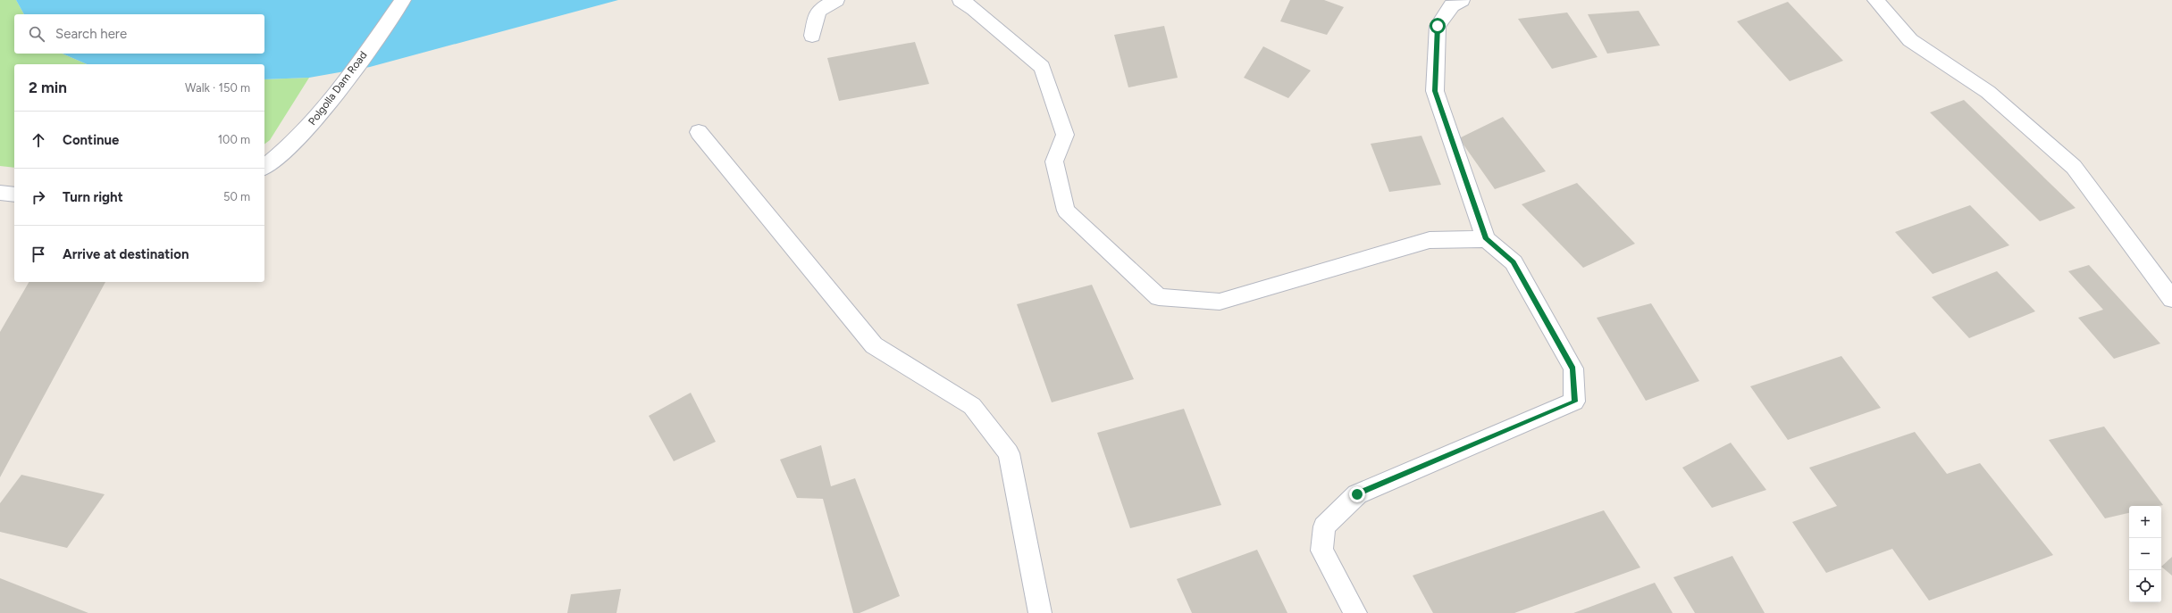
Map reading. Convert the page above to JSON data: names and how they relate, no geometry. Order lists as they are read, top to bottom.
{
  "streets": {
    "street": ["Polgolla Dam Road"]
  },
  "page": {
    "search": "Search here",
    "heading": ["2 min", "Walk · 150 m"],
    "list": [
      ["Continue", "100 m"],
      ["Turn right", "50 m"],
      "Arrive at destination"
    ],
    "map_buttons": ["+", "−"]
  }
}
